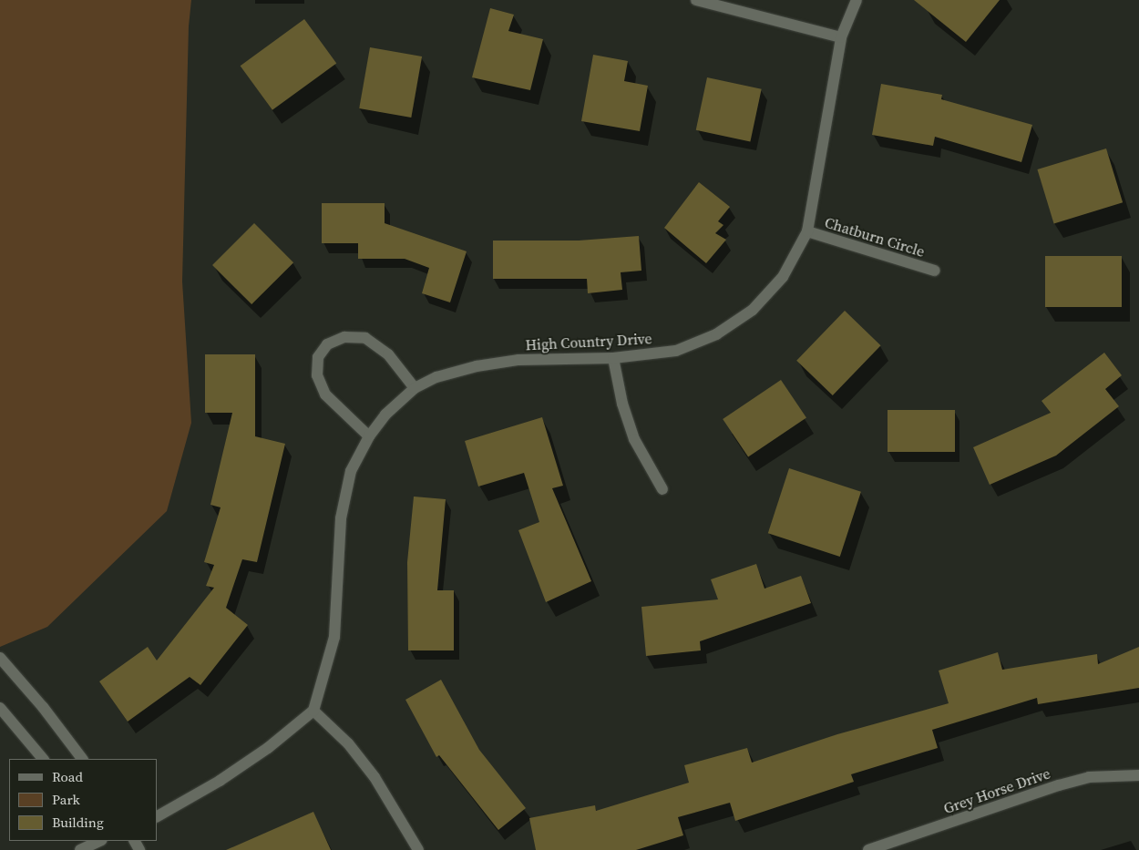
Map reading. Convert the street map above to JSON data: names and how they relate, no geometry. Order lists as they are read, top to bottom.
{
  "streets": {
    "street": ["Chatburn Circle", "High Country Drive", "Grey Horse Drive"]
  },
  "crossings": [
    ["Chatburn Circle", "High Country Drive"]
  ],
  "legend": ["Road", "Park", "Building"]
}
